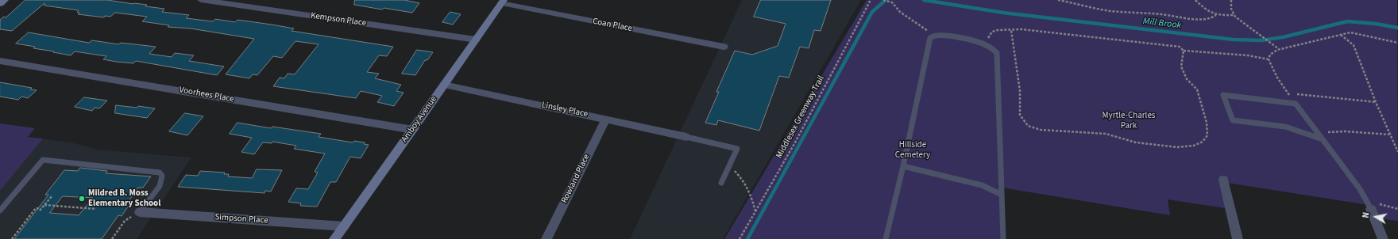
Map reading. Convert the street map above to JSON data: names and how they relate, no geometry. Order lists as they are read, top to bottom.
{
  "streets": {
    "street": [
      "Kempson Place",
      "Coan Place",
      "Voorhees Place",
      "Linsley Place",
      "Amboy Avenue",
      "Rowland Place",
      "Simpson Place"
    ],
    "path": ["Middlesex Greenway Trail"]
  },
  "crossings": [
    ["Kempson Place", "Amboy Avenue"],
    ["Coan Place", "Amboy Avenue"],
    ["Voorhees Place", "Amboy Avenue"],
    ["Linsley Place", "Amboy Avenue"],
    ["Linsley Place", "Rowland Place"],
    ["Amboy Avenue", "Simpson Place"]
  ],
  "water": ["Mill Brook"],
  "parks": ["Myrtle-Charles Park", "Hillside Cemetery"],
  "places": ["Mildred B. Moss Elementary School"],
  "north": "left"
}
